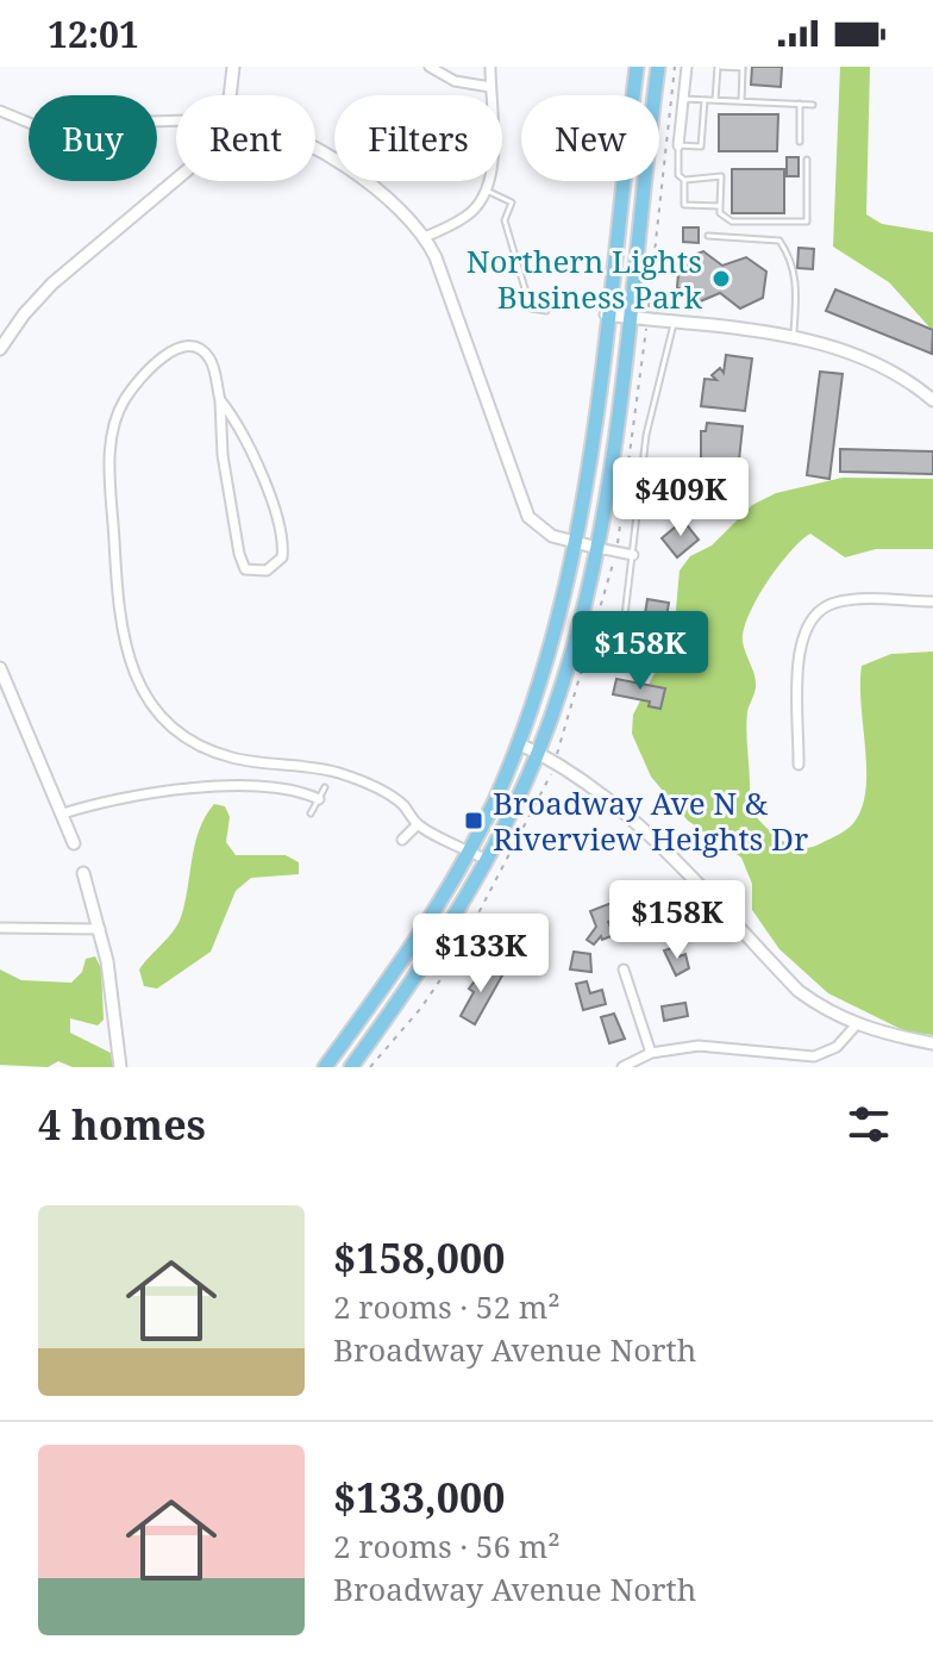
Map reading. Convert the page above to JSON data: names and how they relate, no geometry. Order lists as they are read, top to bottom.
{
  "places": {
    "other": ["Northern Lights Business Park"],
    "transit": ["Broadway Ave N & Riverview Heights Dr"]
  },
  "page": {
    "status": "12:01",
    "chip": [
      "Buy",
      "Rent",
      "Filters",
      "New"
    ],
    "price": [
      "$409K",
      "$158K",
      "$158K",
      "$133K"
    ],
    "heading": "4 homes",
    "list": [
      {
        "name": "$158,000",
        "note": "2 rooms · 52 m² · Broadway Avenue North"
      },
      {
        "name": "$133,000",
        "note": "2 rooms · 56 m² · Broadway Avenue North"
      }
    ]
  }
}
